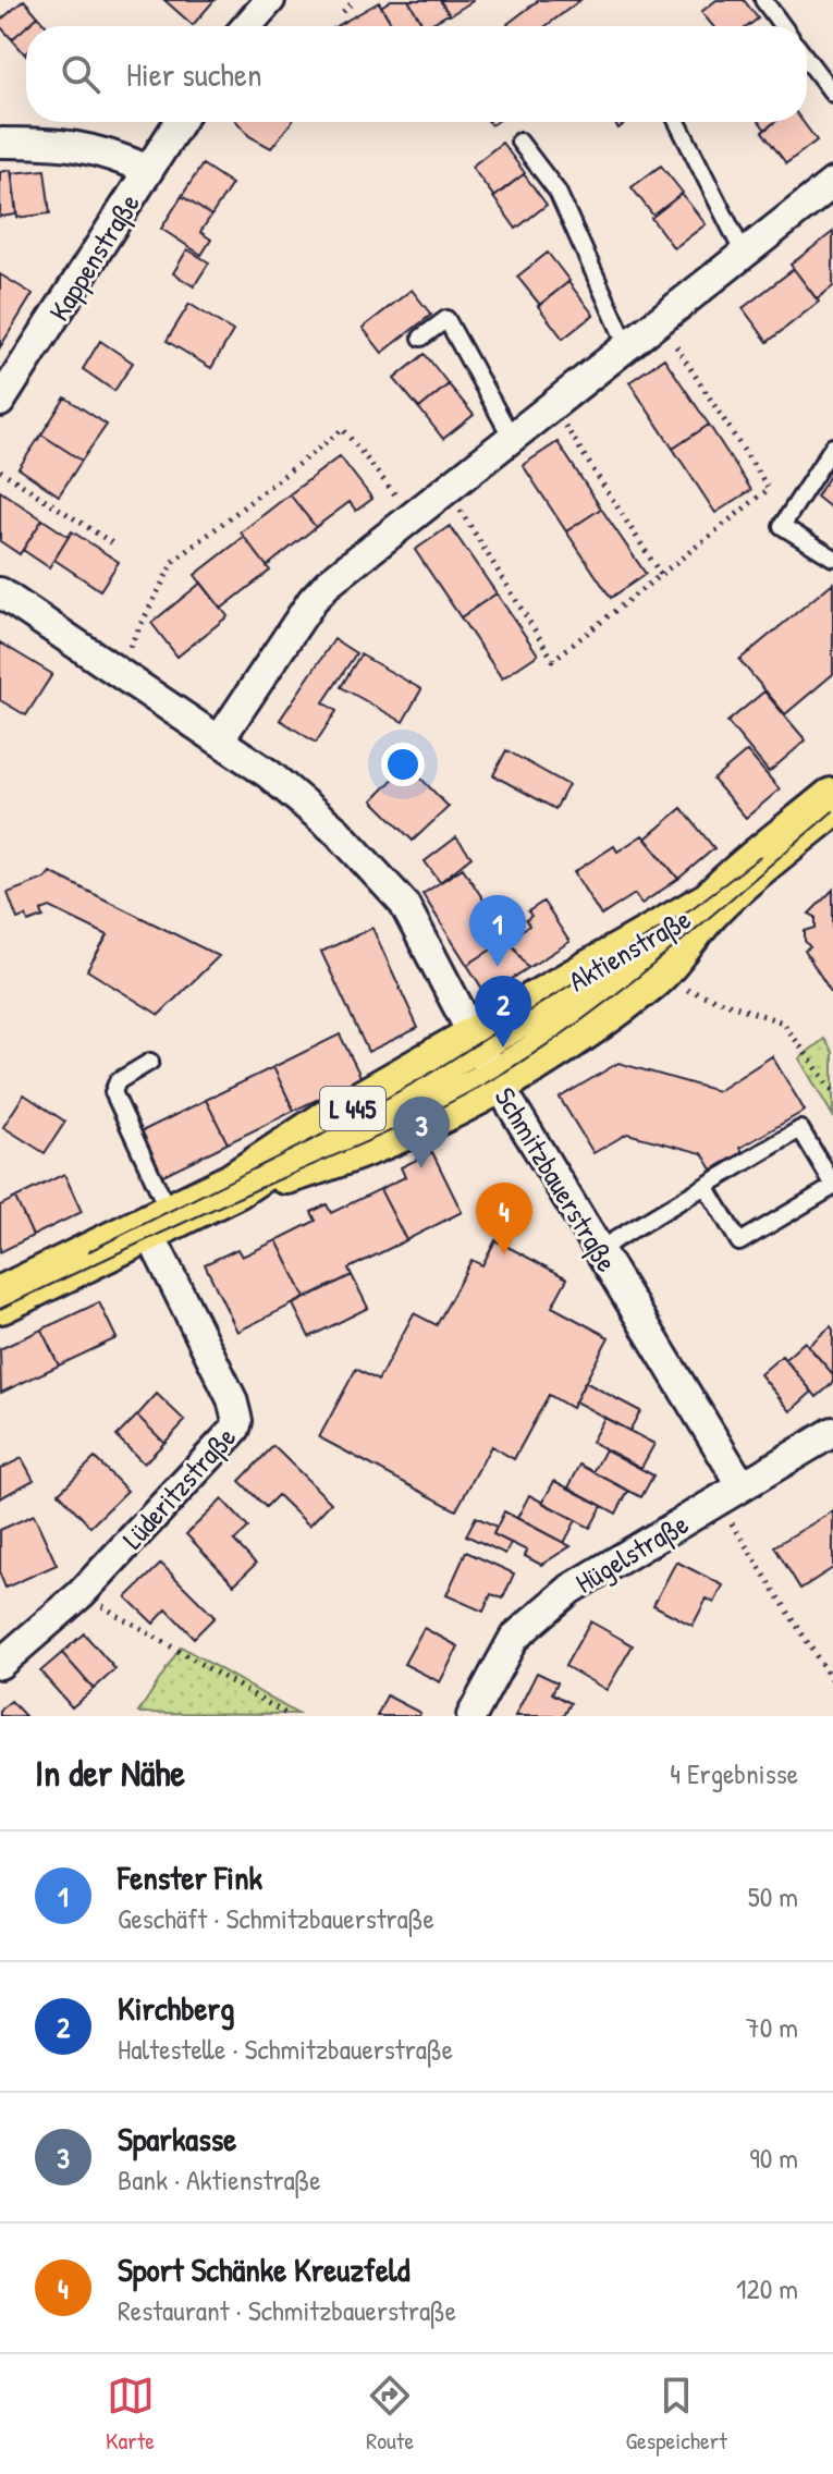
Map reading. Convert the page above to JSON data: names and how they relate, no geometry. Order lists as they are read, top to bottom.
{
  "streets": {
    "main road": ["Aktienstraße", "L 445"],
    "street": [
      "Kappenstraße",
      "Schmitzbauerstraße",
      "Lüderitzstraße",
      "Hügelstraße"
    ]
  },
  "crossings": [
    ["Aktienstraße", "Schmitzbauerstraße"],
    ["Aktienstraße", "Lüderitzstraße"],
    ["Schmitzbauerstraße", "Hügelstraße"]
  ],
  "page": {
    "search": "Hier suchen",
    "pins": [
      "1",
      "2",
      "3",
      "4"
    ],
    "heading": ["In der Nähe", "4 Ergebnisse"],
    "list": [
      {
        "mark": "1",
        "name": "Fenster Fink",
        "note": "Geschäft · Schmitzbauerstraße",
        "value": "50 m"
      },
      {
        "mark": "2",
        "name": "Kirchberg",
        "note": "Haltestelle · Schmitzbauerstraße",
        "value": "70 m"
      },
      {
        "mark": "3",
        "name": "Sparkasse",
        "note": "Bank · Aktienstraße",
        "value": "90 m"
      },
      {
        "mark": "4",
        "name": "Sport Schänke Kreuzfeld",
        "note": "Restaurant · Schmitzbauerstraße",
        "value": "120 m"
      }
    ],
    "nav": ["Karte", "Route", "Gespeichert"]
  }
}
